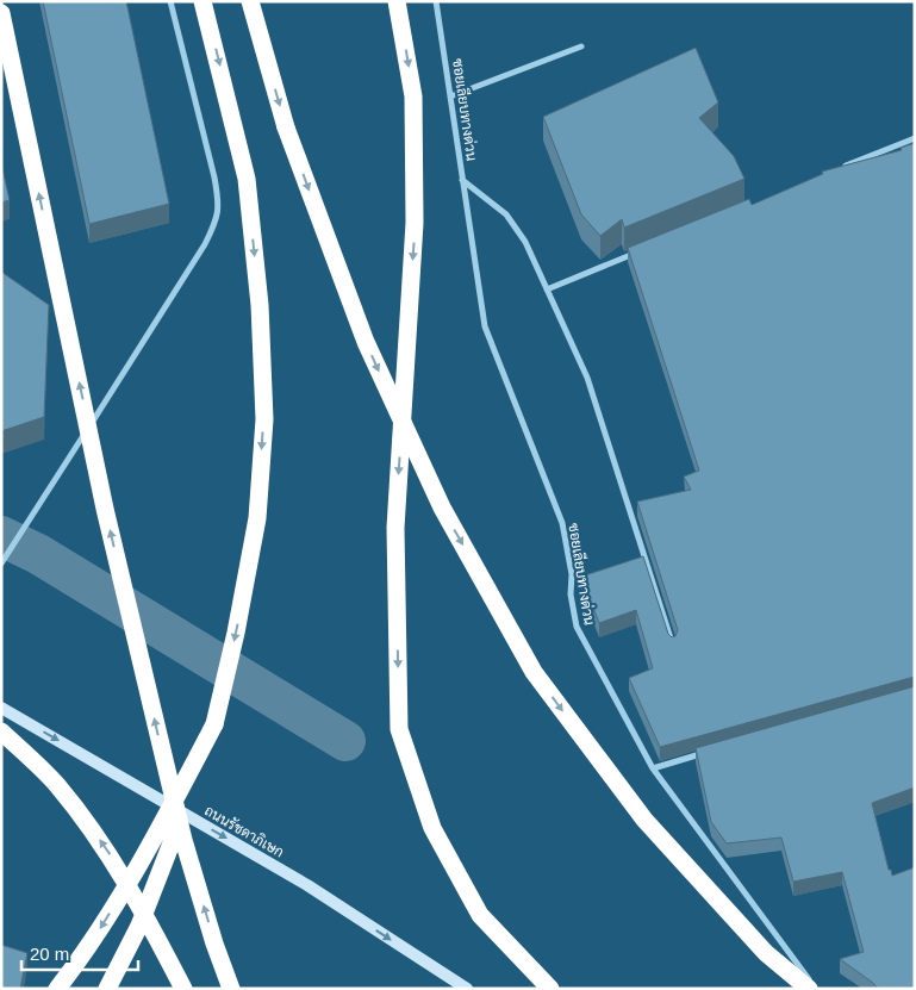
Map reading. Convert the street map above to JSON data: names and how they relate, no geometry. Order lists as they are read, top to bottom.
{
  "streets": {
    "main road": ["ถนนรัชดาภิเษก"],
    "street": ["ซอยเลียบทางด่วน"]
  },
  "one_way": ["ถนนรัชดาภิเษก"],
  "scale_bar": "20 m"
}
